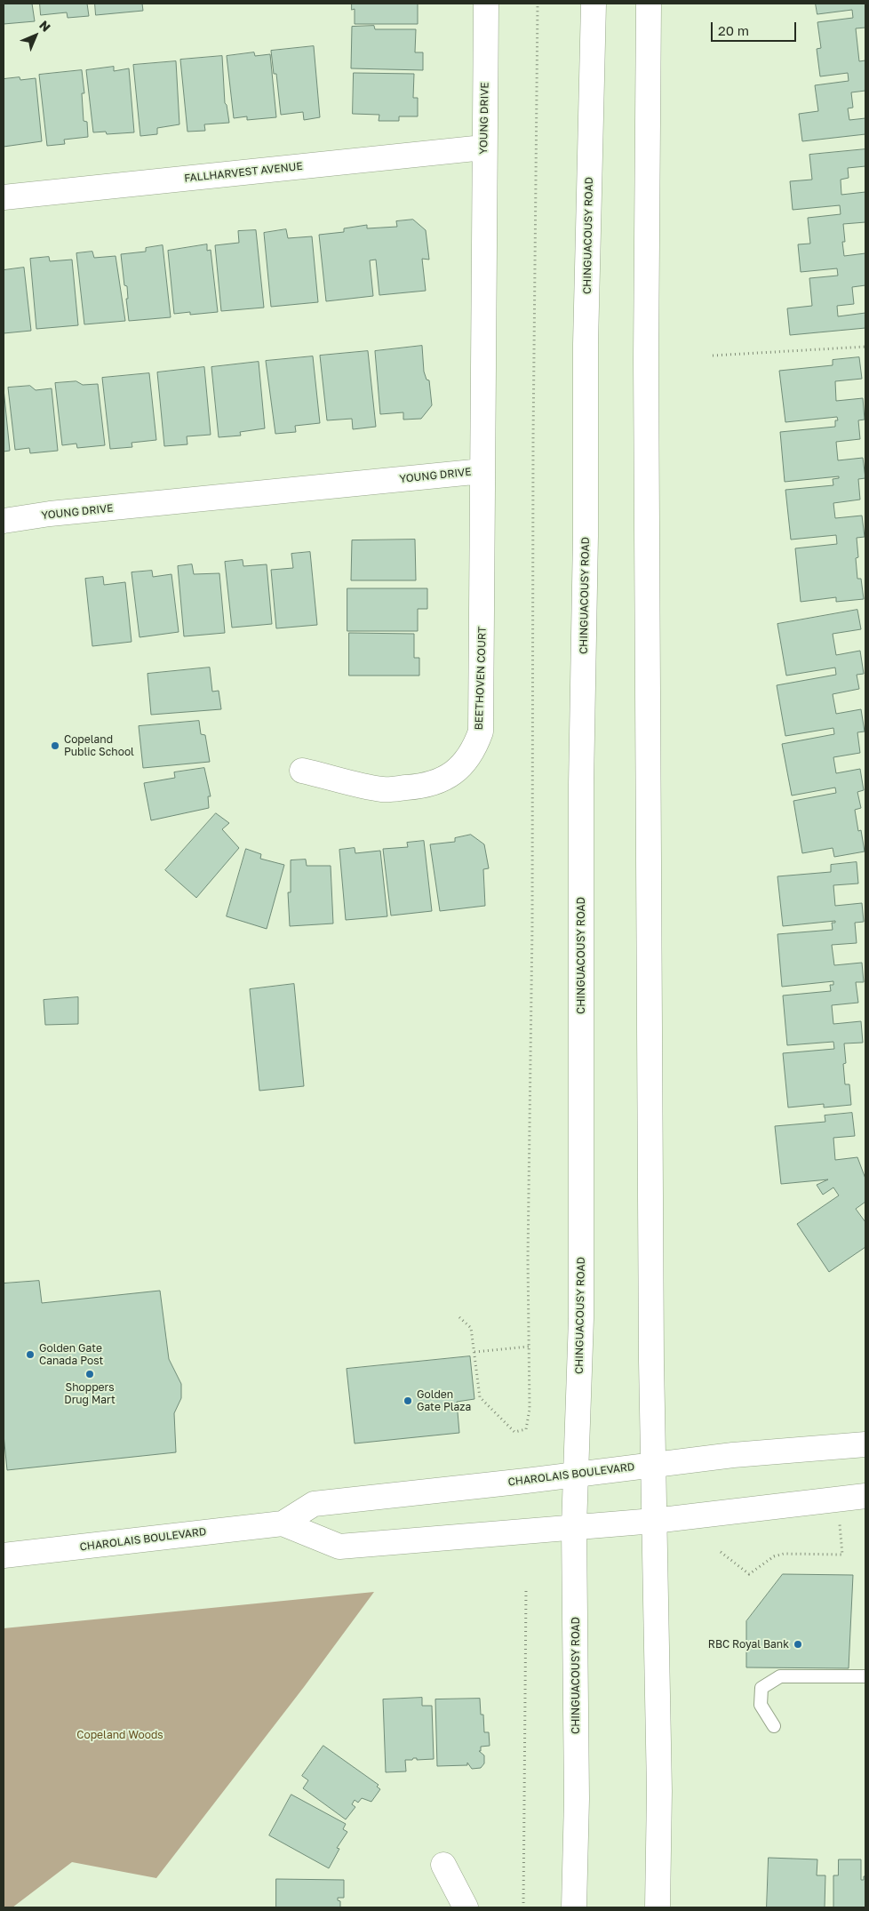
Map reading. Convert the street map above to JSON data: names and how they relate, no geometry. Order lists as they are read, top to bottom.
{
  "streets": {
    "main road": [
      "YOUNG DRIVE",
      "FALLHARVEST AVENUE",
      "CHINGUACOUSY ROAD",
      "BEETHOVEN COURT",
      "CHAROLAIS BOULEVARD"
    ]
  },
  "crossings": [
    ["YOUNG DRIVE", "FALLHARVEST AVENUE"],
    ["YOUNG DRIVE", "BEETHOVEN COURT"],
    ["CHINGUACOUSY ROAD", "CHAROLAIS BOULEVARD"]
  ],
  "parks": ["Copeland Woods"],
  "places": [
    "Copeland Public School",
    "Golden Gate Canada Post",
    "Shoppers Drug Mart",
    "Golden Gate Plaza",
    "RBC Royal Bank"
  ],
  "scale_bar": "20 m",
  "north": "top right"
}
